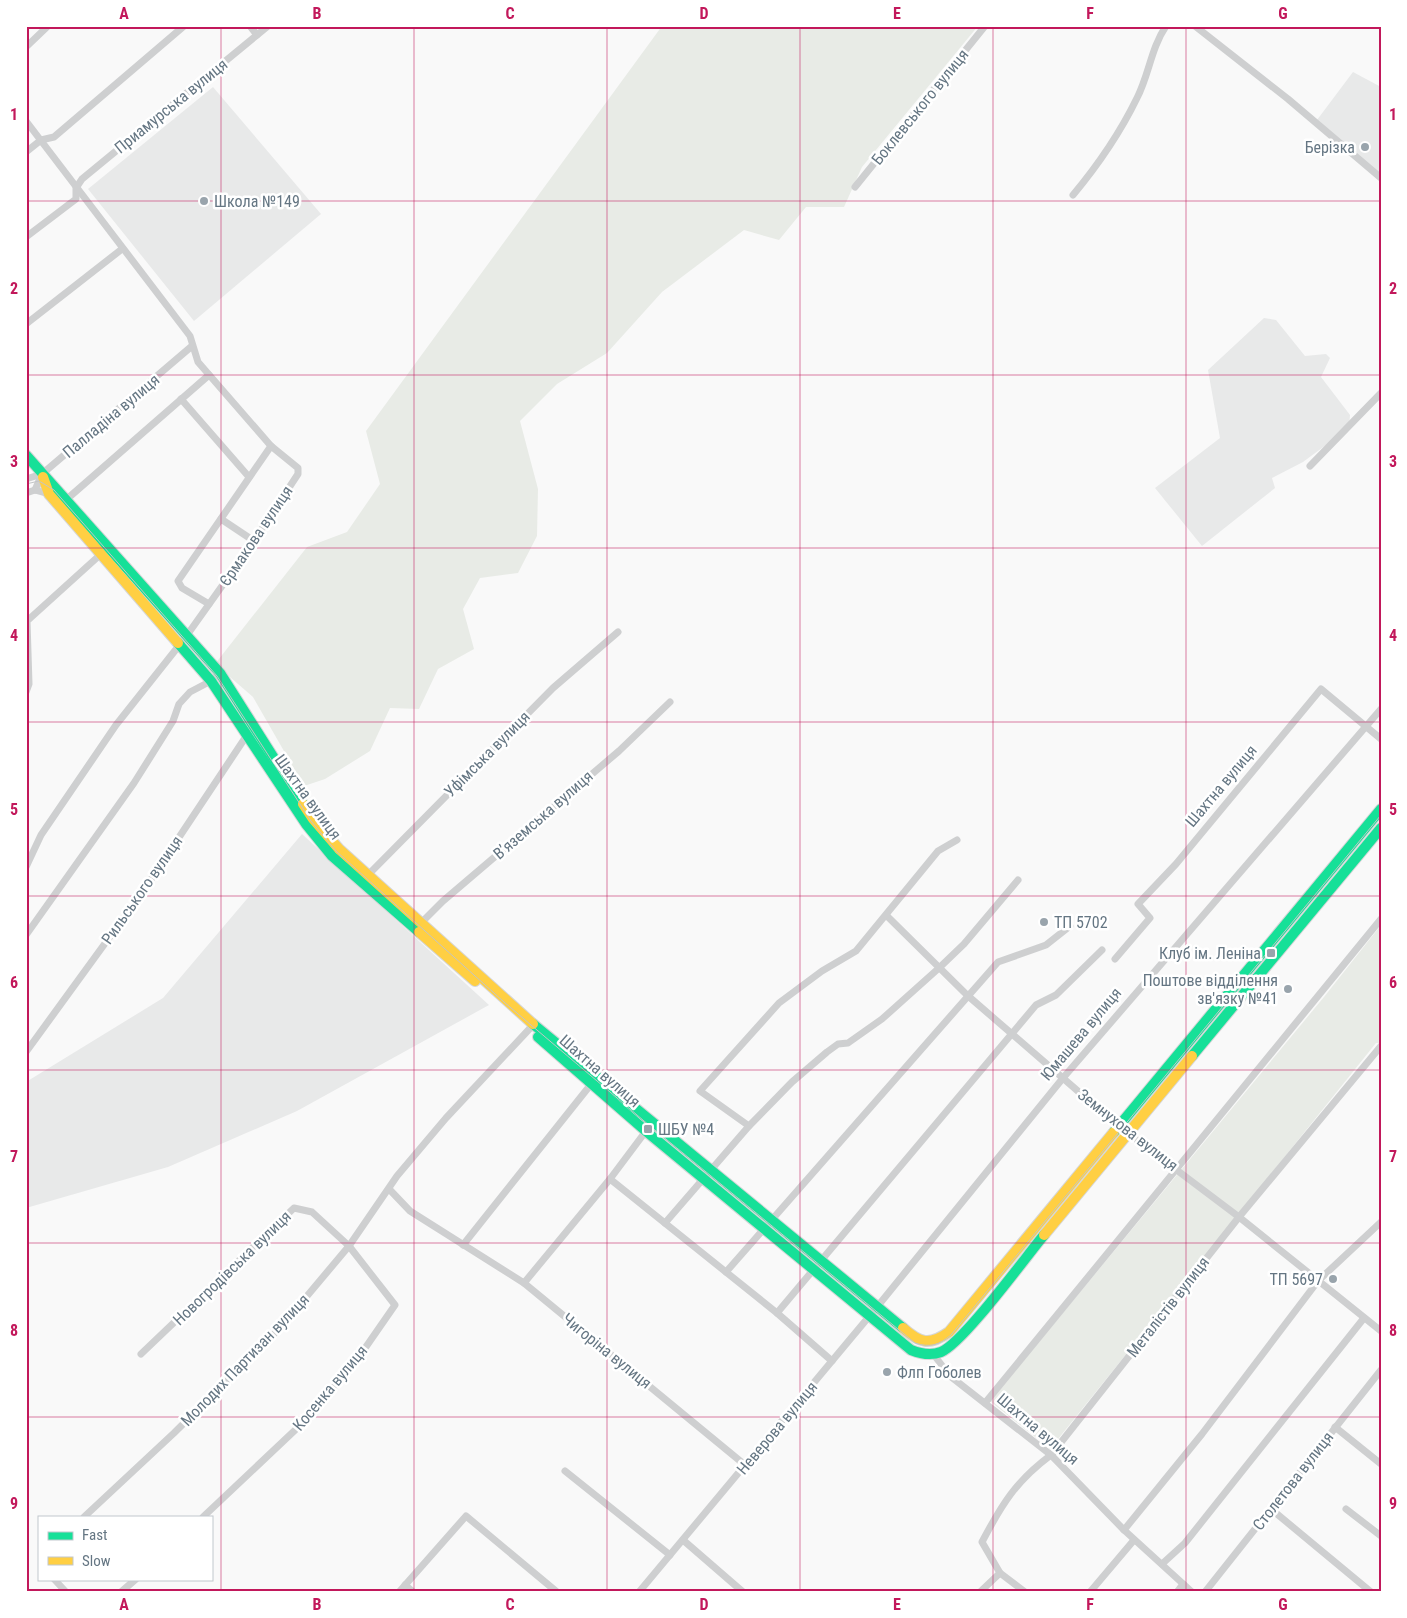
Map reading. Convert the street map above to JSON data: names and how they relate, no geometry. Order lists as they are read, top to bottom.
{
  "streets": {
    "main road": ["Шахтна вулиця"],
    "street": [
      "Приамурська вулиця",
      "Боклевського вулиця",
      "Палладіна вулиця",
      "Єрмакова вулиця",
      "Уфімська вулиця",
      "В’яземська вулиця",
      "Рильського вулиця",
      "Юмашева вулиця",
      "Земнухова вулиця",
      "Новогродівська вулиця",
      "Металістів вулиця",
      "Чигоріна вулиця",
      "Молодих Партизан вулиця",
      "Косенка вулиця",
      "Неверова вулиця",
      "Столетова вулиця"
    ]
  },
  "crossings": [
    ["Приамурська вулиця", "Єрмакова вулиця"],
    ["Палладіна вулиця", "Єрмакова вулиця"],
    ["Палладіна вулиця", "Шахтна вулиця"],
    ["Єрмакова вулиця", "Шахтна вулиця"],
    ["Уфімська вулиця", "Шахтна вулиця"],
    ["Шахтна вулиця", "В’яземська вулиця"],
    ["Шахтна вулиця", "Рильського вулиця"],
    ["Шахтна вулиця", "Юмашева вулиця"],
    ["Шахтна вулиця", "Земнухова вулиця"],
    ["Шахтна вулиця", "Металістів вулиця"],
    ["Шахтна вулиця", "Неверова вулиця"],
    ["Юмашева вулиця", "Земнухова вулиця"],
    ["Юмашева вулиця", "Неверова вулиця"],
    ["Земнухова вулиця", "Металістів вулиця"],
    ["Новогродівська вулиця", "Молодих Партизан вулиця"],
    ["Новогродівська вулиця", "Косенка вулиця"],
    ["Чигоріна вулиця", "Молодих Партизан вулиця"],
    ["Чигоріна вулиця", "Неверова вулиця"],
    ["Молодих Партизан вулиця", "Косенка вулиця"]
  ],
  "places": {
    "other": [
      "Берізка",
      "Школа №149",
      "ТП 5702",
      "Поштове відділення зв'язку №41",
      "ТП 5697",
      "Флп Гоболев"
    ],
    "transit": ["Клуб ім. Леніна", "ШБУ №4"]
  },
  "legend": ["Fast", "Slow"],
  "grid": {
    "columns": [
      "A",
      "B",
      "C",
      "D",
      "E",
      "F",
      "G"
    ],
    "rows": [
      "1",
      "2",
      "3",
      "4",
      "5",
      "6",
      "7",
      "8",
      "9"
    ]
  }
}
